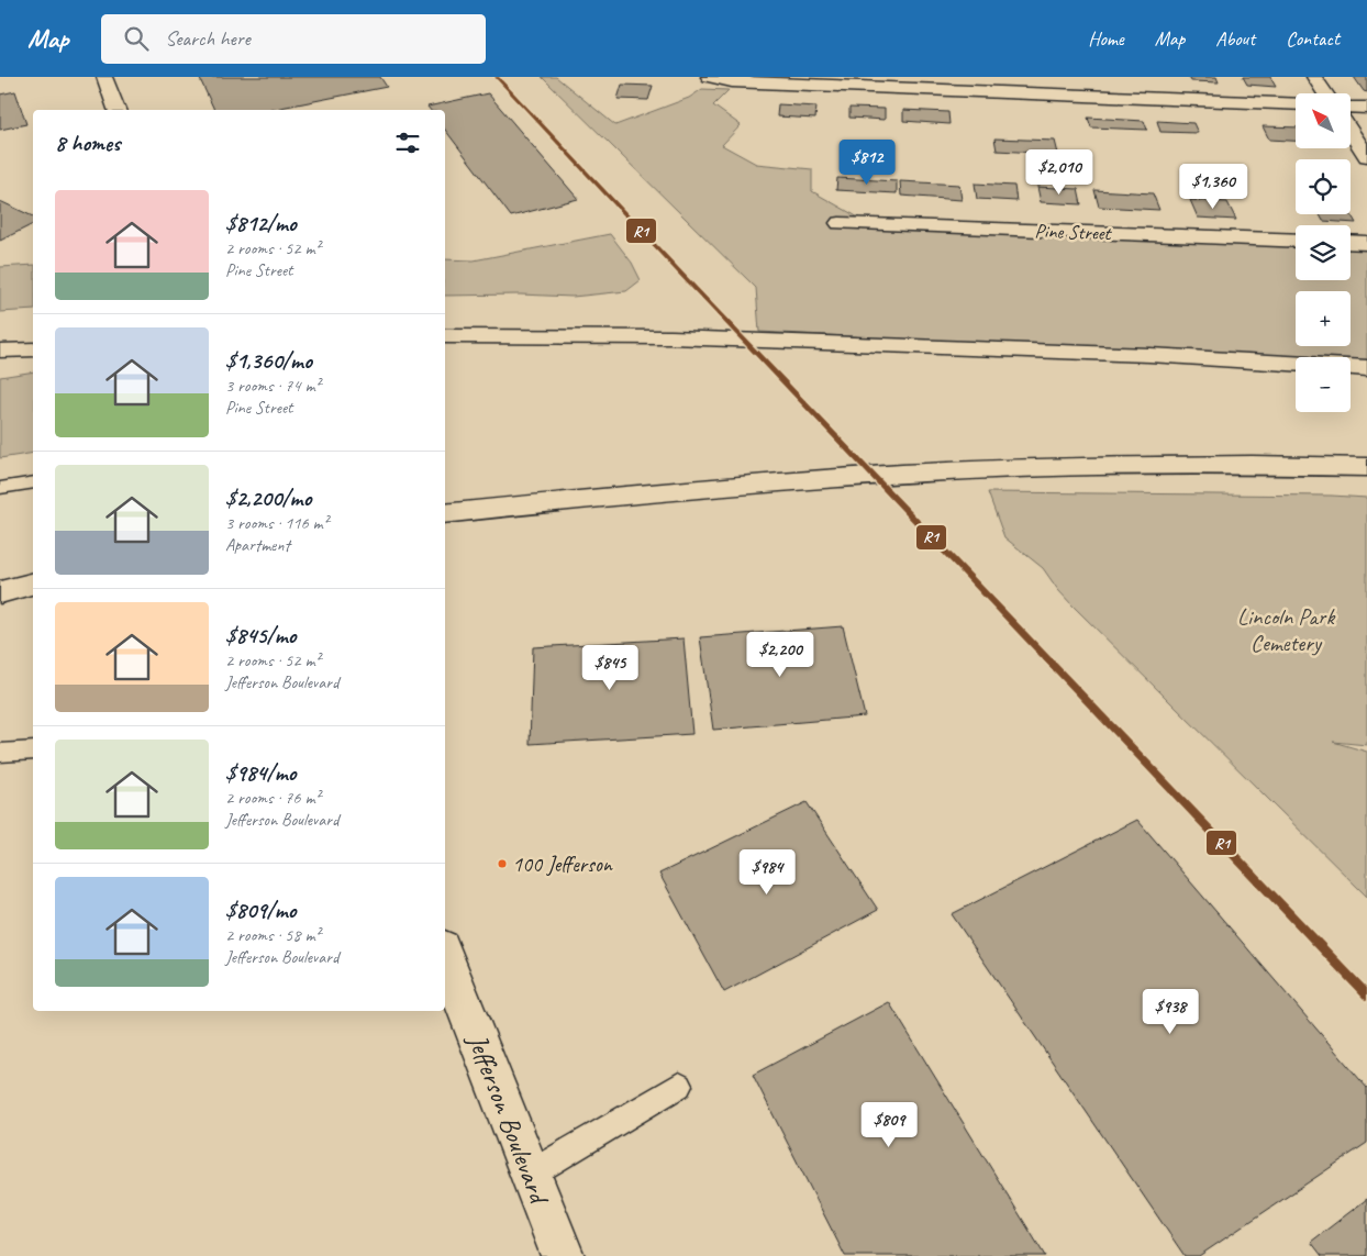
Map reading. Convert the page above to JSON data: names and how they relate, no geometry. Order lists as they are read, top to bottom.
{
  "streets": {
    "main road": ["Pine Street", "Jefferson Boulevard"]
  },
  "parks": ["Lincoln Park Cemetery"],
  "places": ["100 Jefferson"],
  "lines": ["transit line R1"],
  "north": "top left",
  "page": {
    "header": "Map",
    "search": "Search here",
    "nav": [
      "Home",
      "Map",
      "About",
      "Contact"
    ],
    "map_buttons": ["+", "−"],
    "heading": "8 homes",
    "price": [
      "$812",
      "$2,010",
      "$1,360",
      "$2,200",
      "$845",
      "$984",
      "$938",
      "$809"
    ],
    "list": [
      {
        "name": "$812/mo",
        "note": "2 rooms · 52 m² · Pine Street"
      },
      {
        "name": "$1,360/mo",
        "note": "3 rooms · 74 m² · Pine Street"
      },
      {
        "name": "$2,200/mo",
        "note": "3 rooms · 116 m² · Apartment"
      },
      {
        "name": "$845/mo",
        "note": "2 rooms · 52 m² · Jefferson Boulevard"
      },
      {
        "name": "$984/mo",
        "note": "2 rooms · 76 m² · Jefferson Boulevard"
      },
      {
        "name": "$809/mo",
        "note": "2 rooms · 58 m² · Jefferson Boulevard"
      }
    ]
  }
}
